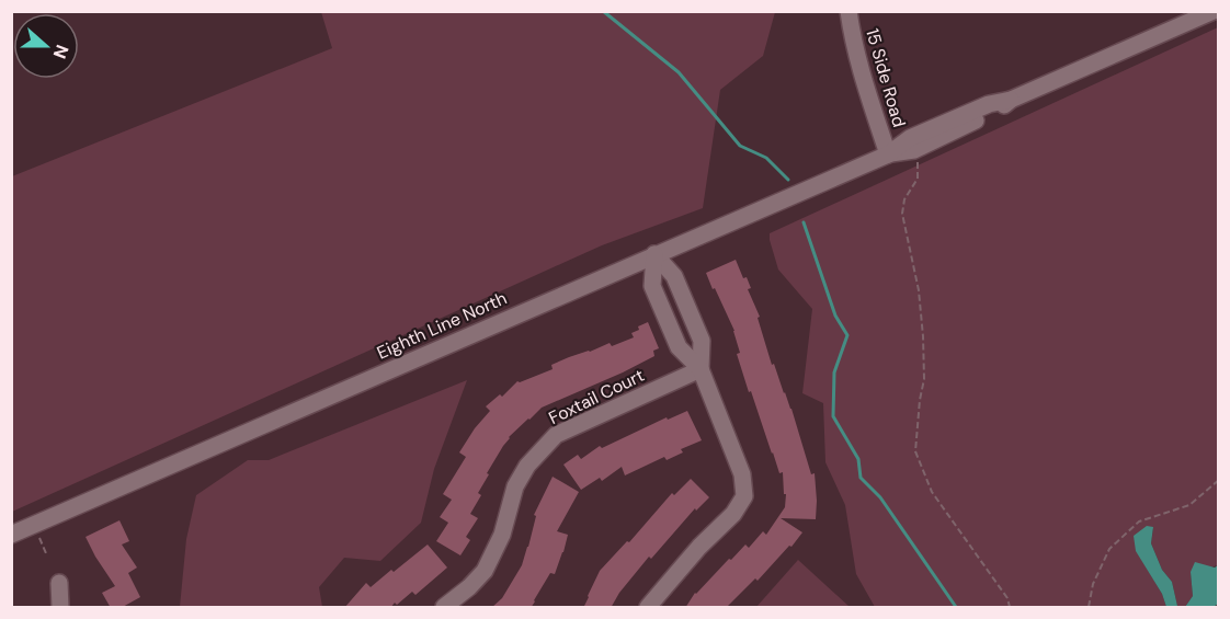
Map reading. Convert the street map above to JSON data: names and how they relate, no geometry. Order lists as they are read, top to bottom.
{
  "streets": {
    "street": ["15 Side Road", "Eighth Line North", "Foxtail Court"]
  },
  "crossings": [
    ["15 Side Road", "Eighth Line North"]
  ],
  "north": "right"
}
